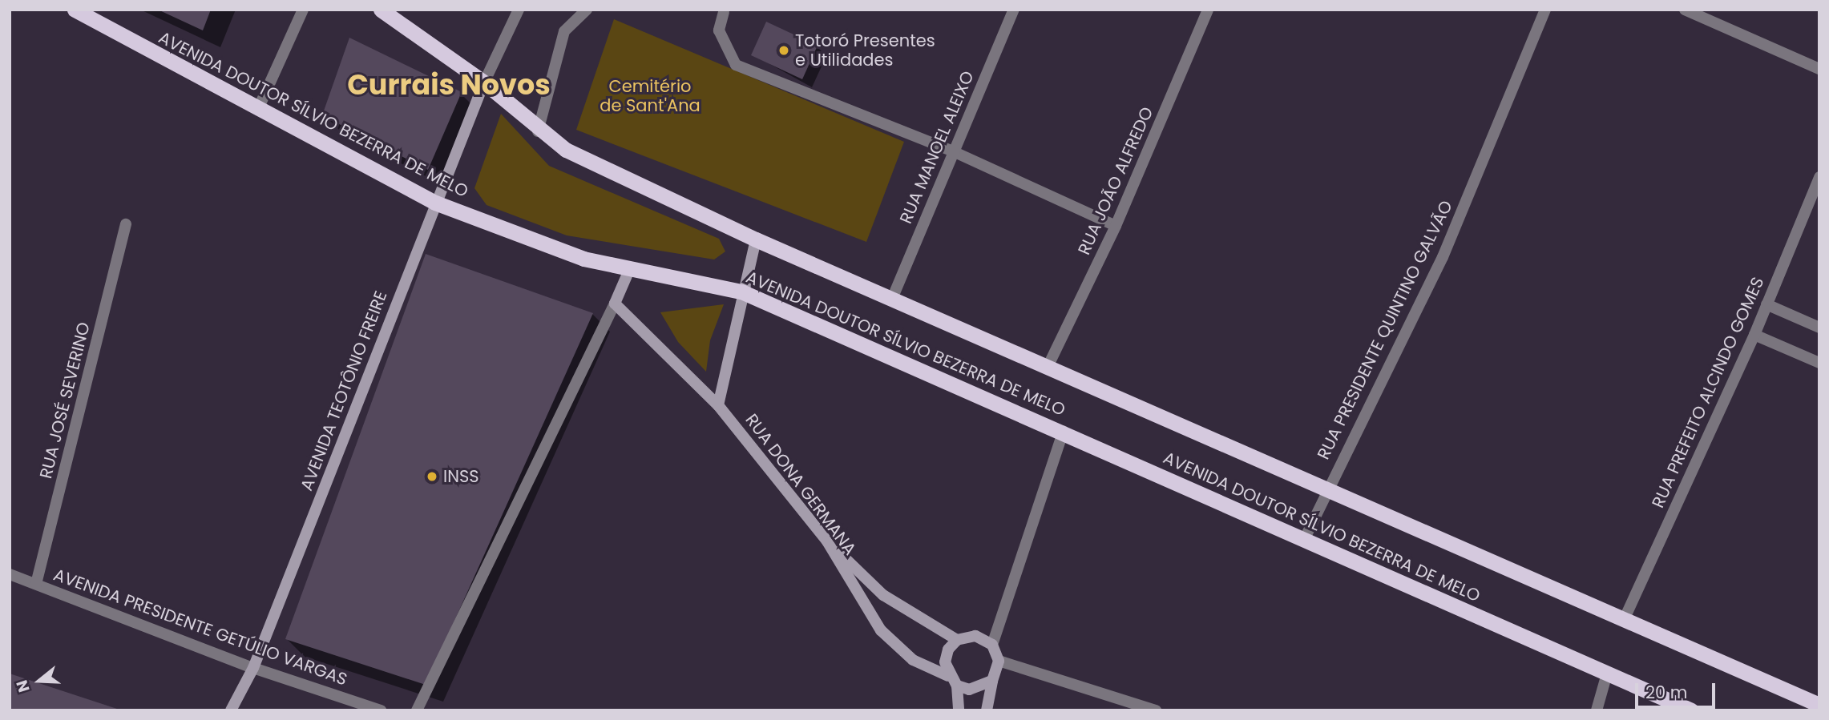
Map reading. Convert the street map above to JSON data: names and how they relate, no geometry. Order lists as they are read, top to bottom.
{
  "streets": {
    "highway": ["AVENIDA DOUTOR SÍLVIO BEZERRA DE MELO"],
    "main road": ["AVENIDA TEOTÔNIO FREIRE", "RUA DONA GERMANA"],
    "street": [
      "RUA MANOEL ALEIXO",
      "RUA JOÃO ALFREDO",
      "RUA PRESIDENTE QUINTINO GALVÃO",
      "RUA PREFEITO ALCINDO GOMES",
      "RUA JOSÉ SEVERINO",
      "AVENIDA PRESIDENTE GETÚLIO VARGAS"
    ]
  },
  "crossings": [
    ["AVENIDA DOUTOR SÍLVIO BEZERRA DE MELO", "RUA PRESIDENTE QUINTINO GALVÃO"],
    ["AVENIDA DOUTOR SÍLVIO BEZERRA DE MELO", "AVENIDA TEOTÔNIO FREIRE"],
    ["AVENIDA TEOTÔNIO FREIRE", "AVENIDA PRESIDENTE GETÚLIO VARGAS"],
    ["RUA JOSÉ SEVERINO", "AVENIDA PRESIDENTE GETÚLIO VARGAS"]
  ],
  "districts": ["Currais Novos"],
  "parks": ["Cemitério de Sant'Ana"],
  "places": ["Totoró Presentes e Utilidades", "INSS"],
  "scale_bar": "20 m",
  "north": "left"
}
